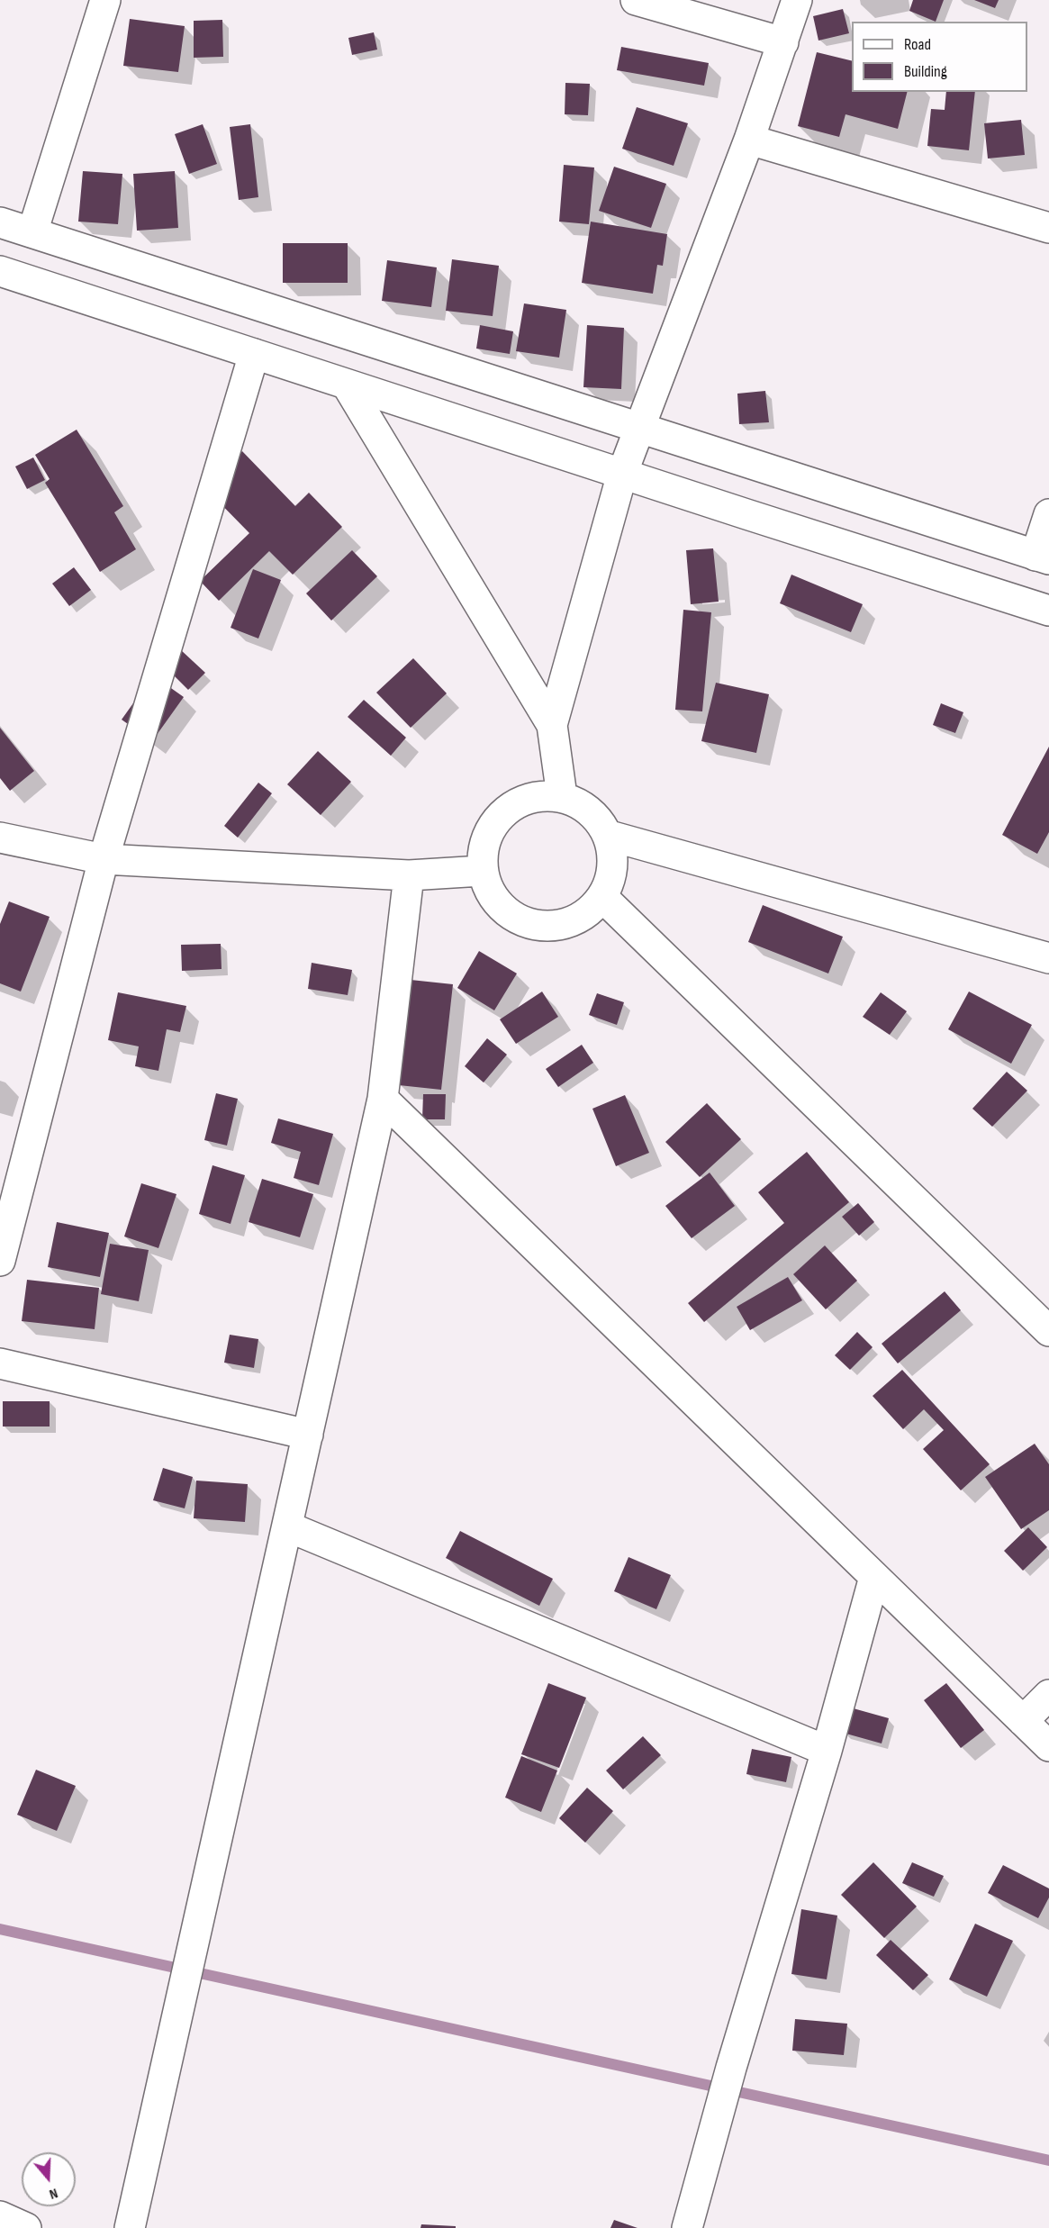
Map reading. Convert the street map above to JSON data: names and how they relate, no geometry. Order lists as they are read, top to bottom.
{
  "legend": ["Road", "Building"],
  "north": "bottom"
}
